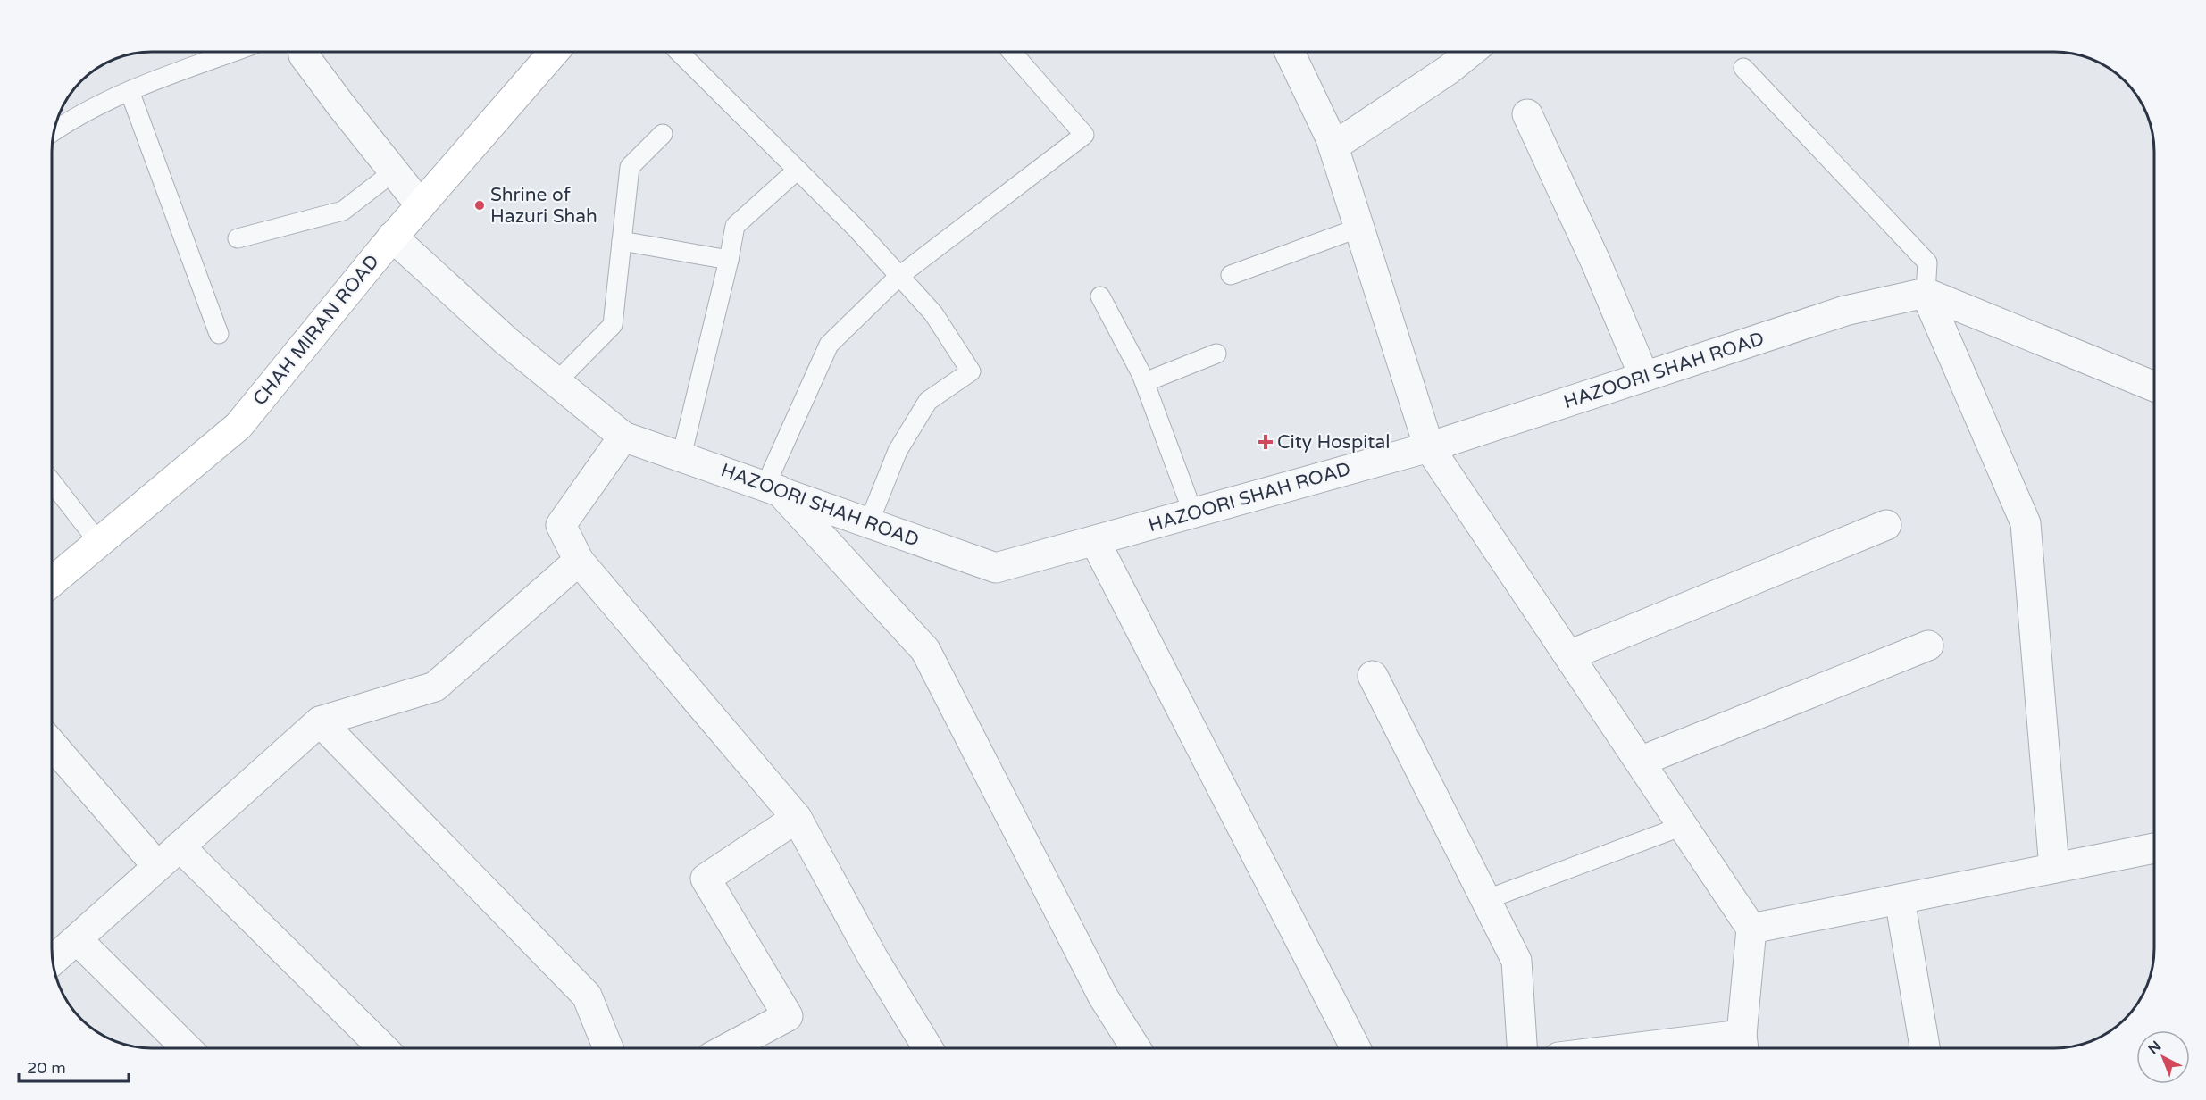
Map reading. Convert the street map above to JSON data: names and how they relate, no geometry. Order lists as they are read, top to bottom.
{
  "streets": {
    "main road": ["CHAH MIRAN ROAD"],
    "street": ["HAZOORI SHAH ROAD"]
  },
  "crossings": [
    ["CHAH MIRAN ROAD", "HAZOORI SHAH ROAD"]
  ],
  "places": {
    "other": ["Shrine of Hazuri Shah"],
    "health": ["City Hospital"]
  },
  "scale_bar": "20 m",
  "north": "top left"
}
